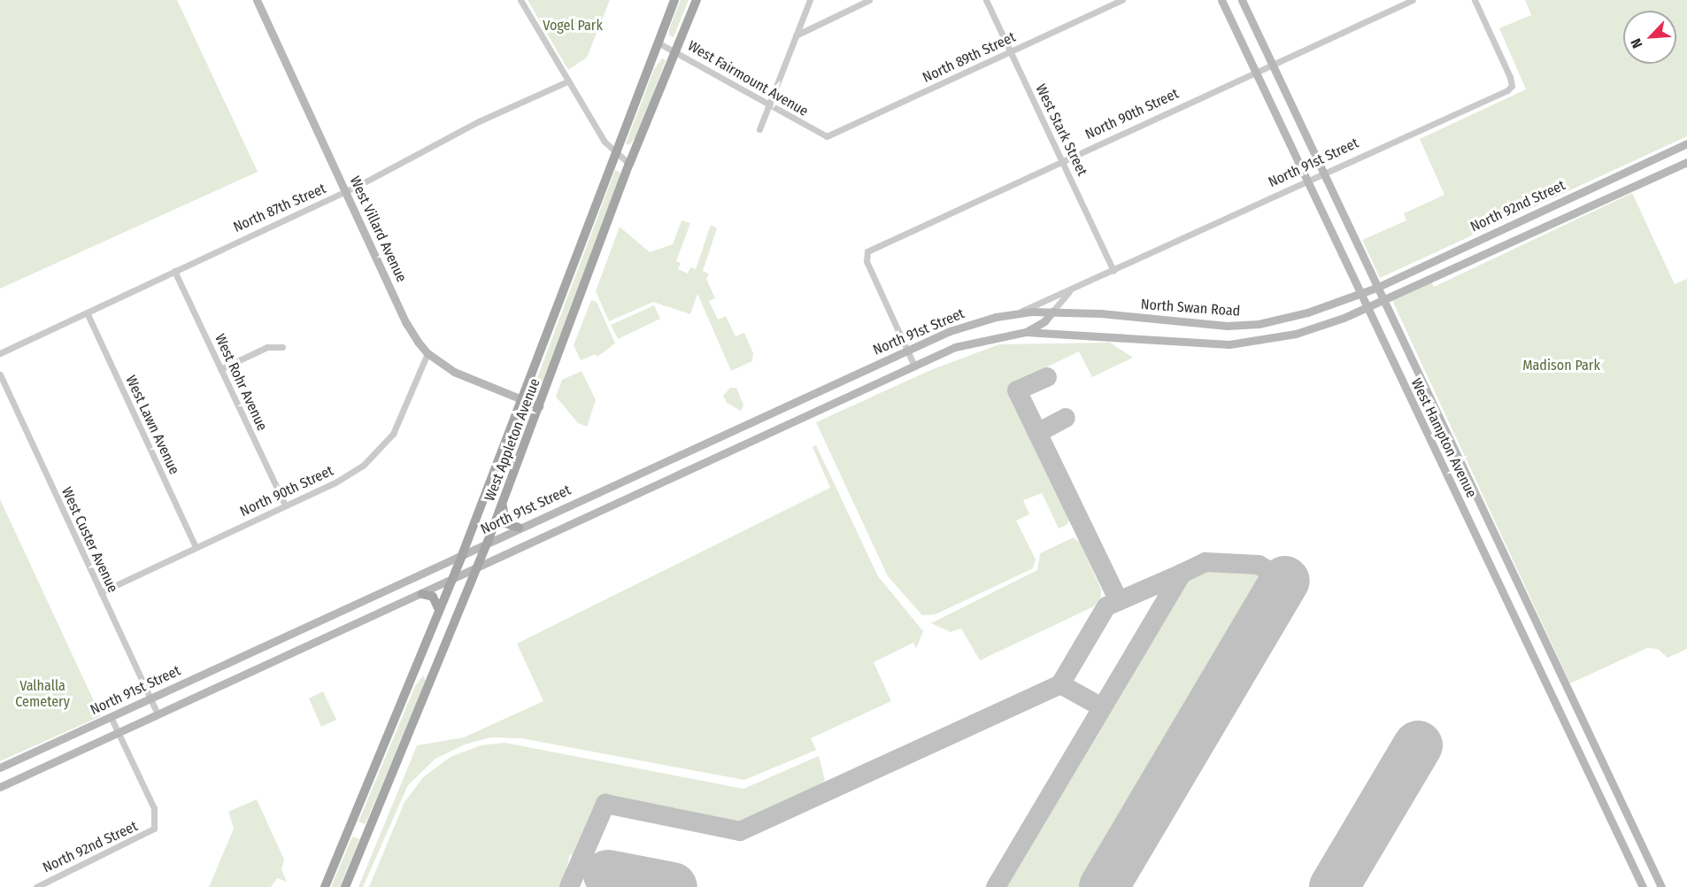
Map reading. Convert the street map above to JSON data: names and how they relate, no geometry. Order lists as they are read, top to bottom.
{
  "streets": {
    "main road": [
      "North 91st Street",
      "North 92nd Street",
      "West Villard Avenue",
      "North Swan Road",
      "West Hampton Avenue",
      "West Appleton Avenue"
    ],
    "street": [
      "North 89th Street",
      "West Fairmount Avenue",
      "North 90th Street",
      "West Stark Street",
      "North 87th Street",
      "West Rohr Avenue",
      "West Lawn Avenue",
      "West Custer Avenue"
    ]
  },
  "crossings": [
    ["North 89th Street", "West Fairmount Avenue"],
    ["North 89th Street", "West Stark Street"],
    ["West Fairmount Avenue", "West Appleton Avenue"],
    ["North 90th Street", "West Stark Street"],
    ["North 90th Street", "North 91st Street"],
    ["North 90th Street", "West Villard Avenue"],
    ["North 90th Street", "West Rohr Avenue"],
    ["North 90th Street", "West Lawn Avenue"],
    ["North 90th Street", "West Hampton Avenue"],
    ["North 90th Street", "West Custer Avenue"],
    ["West Stark Street", "North 91st Street"],
    ["North 91st Street", "North 92nd Street"],
    ["North 91st Street", "North Swan Road"],
    ["North 91st Street", "West Hampton Avenue"],
    ["North 91st Street", "West Appleton Avenue"],
    ["North 91st Street", "West Custer Avenue"],
    ["North 92nd Street", "North Swan Road"],
    ["North 92nd Street", "West Hampton Avenue"],
    ["North 87th Street", "West Villard Avenue"],
    ["North 87th Street", "West Rohr Avenue"],
    ["North 87th Street", "West Lawn Avenue"],
    ["West Villard Avenue", "West Appleton Avenue"],
    ["North Swan Road", "West Hampton Avenue"]
  ],
  "parks": ["Vogel Park", "Madison Park", "Valhalla Cemetery"],
  "north": "bottom left"
}
